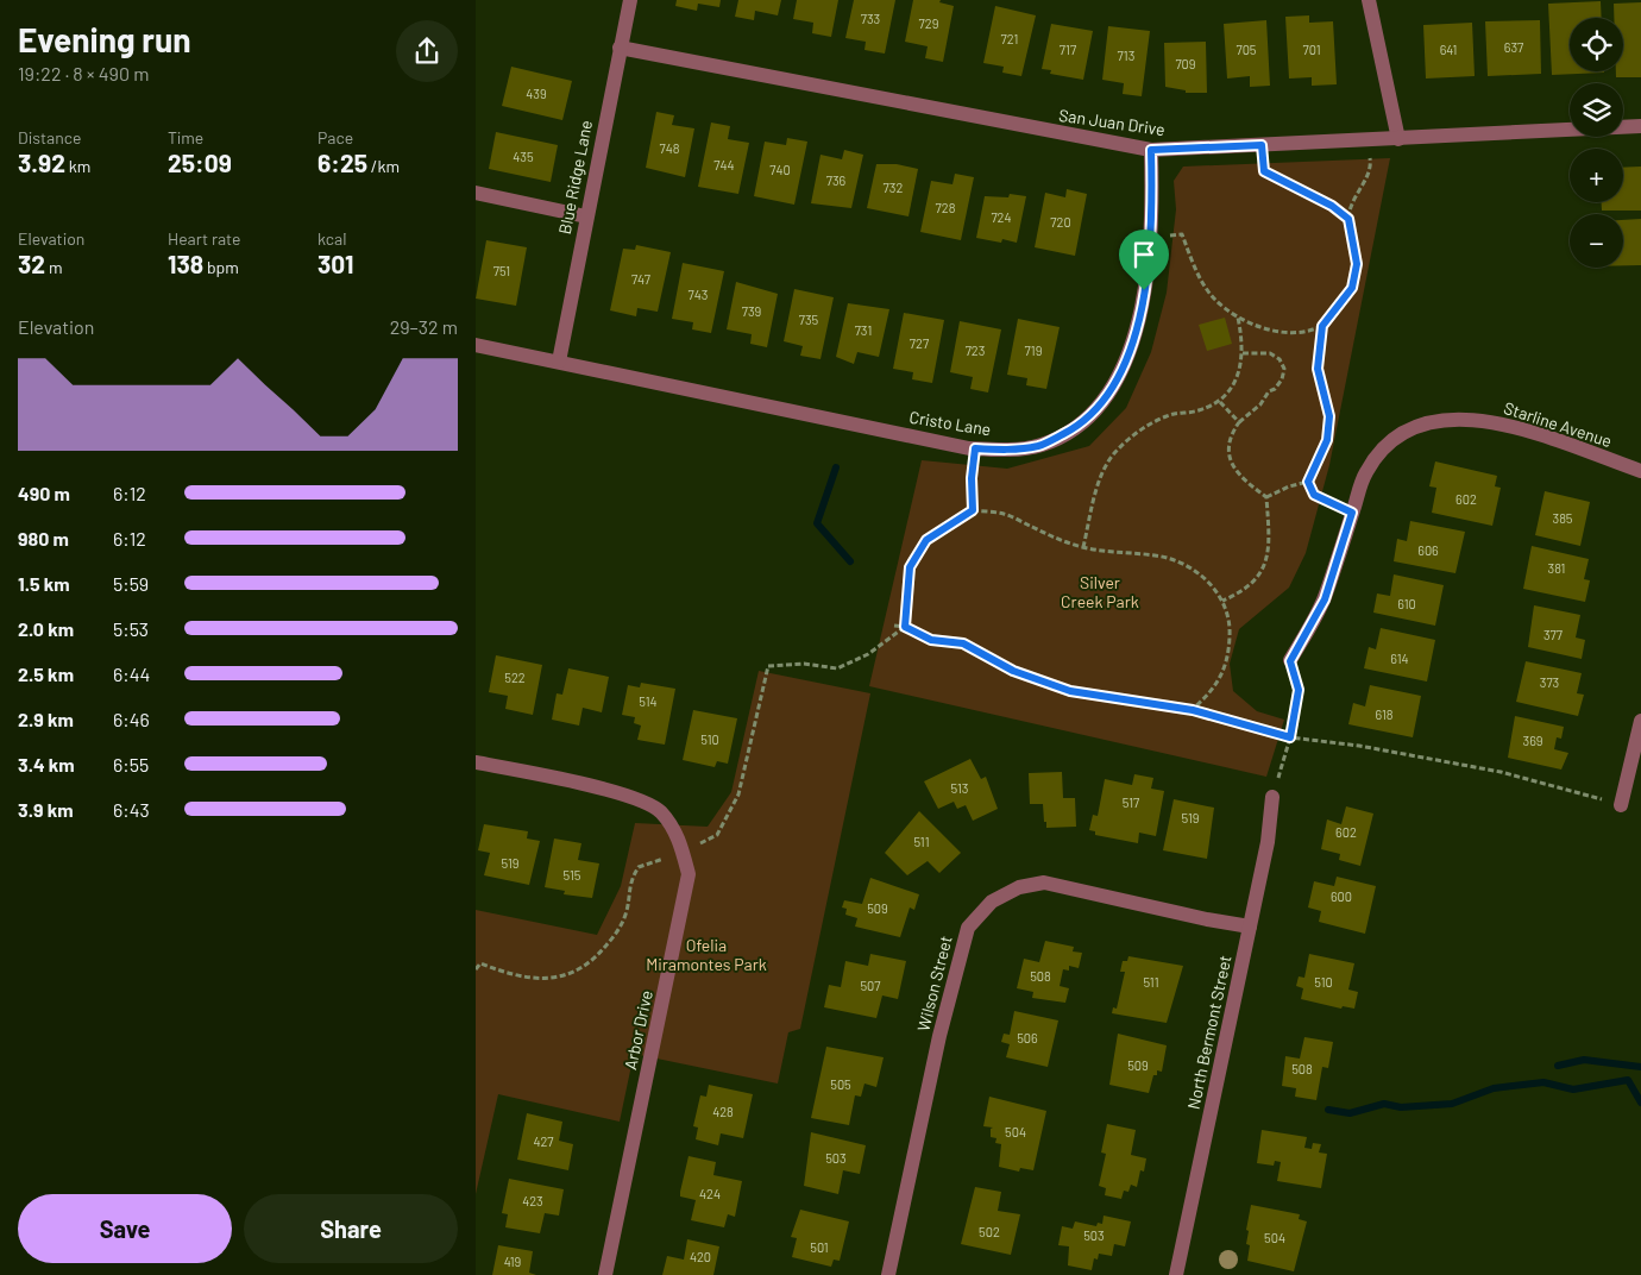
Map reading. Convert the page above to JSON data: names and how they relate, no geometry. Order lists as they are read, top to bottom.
{
  "streets": {
    "street": [
      "San Juan Drive",
      "Blue Ridge Lane",
      "Cristo Lane",
      "Starline Avenue",
      "Wilson Street",
      "Arbor Drive",
      "North Bermont Street"
    ]
  },
  "crossings": [
    ["San Juan Drive", "Blue Ridge Lane"],
    ["San Juan Drive", "Cristo Lane"],
    ["Blue Ridge Lane", "Cristo Lane"],
    ["Wilson Street", "North Bermont Street"]
  ],
  "parks": ["Silver Creek Park", "Ofelia Miramontes Park"],
  "house_numbers": [
    "733",
    "729",
    "721",
    "637",
    "717",
    "705",
    "701",
    "641",
    "713",
    "709",
    "439",
    "748",
    "435",
    "744",
    "740",
    "736",
    "732",
    "728",
    "724",
    "720",
    "751",
    "747",
    "743",
    "739",
    "735",
    "731",
    "727",
    "723",
    "719",
    "602",
    "385",
    "606",
    "381",
    "610",
    "377",
    "614",
    "522",
    "373",
    "514",
    "618",
    "510",
    "369",
    "513",
    "517",
    "519",
    "602",
    "511",
    "519",
    "515",
    "600",
    "509",
    "508",
    "511",
    "510",
    "507",
    "506",
    "509",
    "508",
    "505",
    "428",
    "504",
    "427",
    "503",
    "424",
    "423",
    "502",
    "503",
    "504",
    "501",
    "420",
    "419"
  ],
  "page": {
    "heading": ["Evening run", "19:22 · 8 × 490 m"],
    "map_buttons": ["+", "−"],
    "stats": [
      ["Distance", "3.92 km"],
      ["Time", "25:09"],
      ["Pace", "6:25 /km"],
      ["Elevation", "32 m"],
      ["Heart rate", "138 bpm"],
      ["kcal", "301"]
    ],
    "chart": ["Elevation", "29–32 m"],
    "list": [
      {
        "name": "490 m",
        "note": "6:12"
      },
      {
        "name": "980 m",
        "note": "6:12"
      },
      {
        "name": "1.5 km",
        "note": "5:59"
      },
      {
        "name": "2.0 km",
        "note": "5:53"
      },
      {
        "name": "2.5 km",
        "note": "6:44"
      },
      {
        "name": "2.9 km",
        "note": "6:46"
      },
      {
        "name": "3.4 km",
        "note": "6:55"
      },
      {
        "name": "3.9 km",
        "note": "6:43"
      }
    ],
    "buttons": ["Save", "Share"]
  }
}
